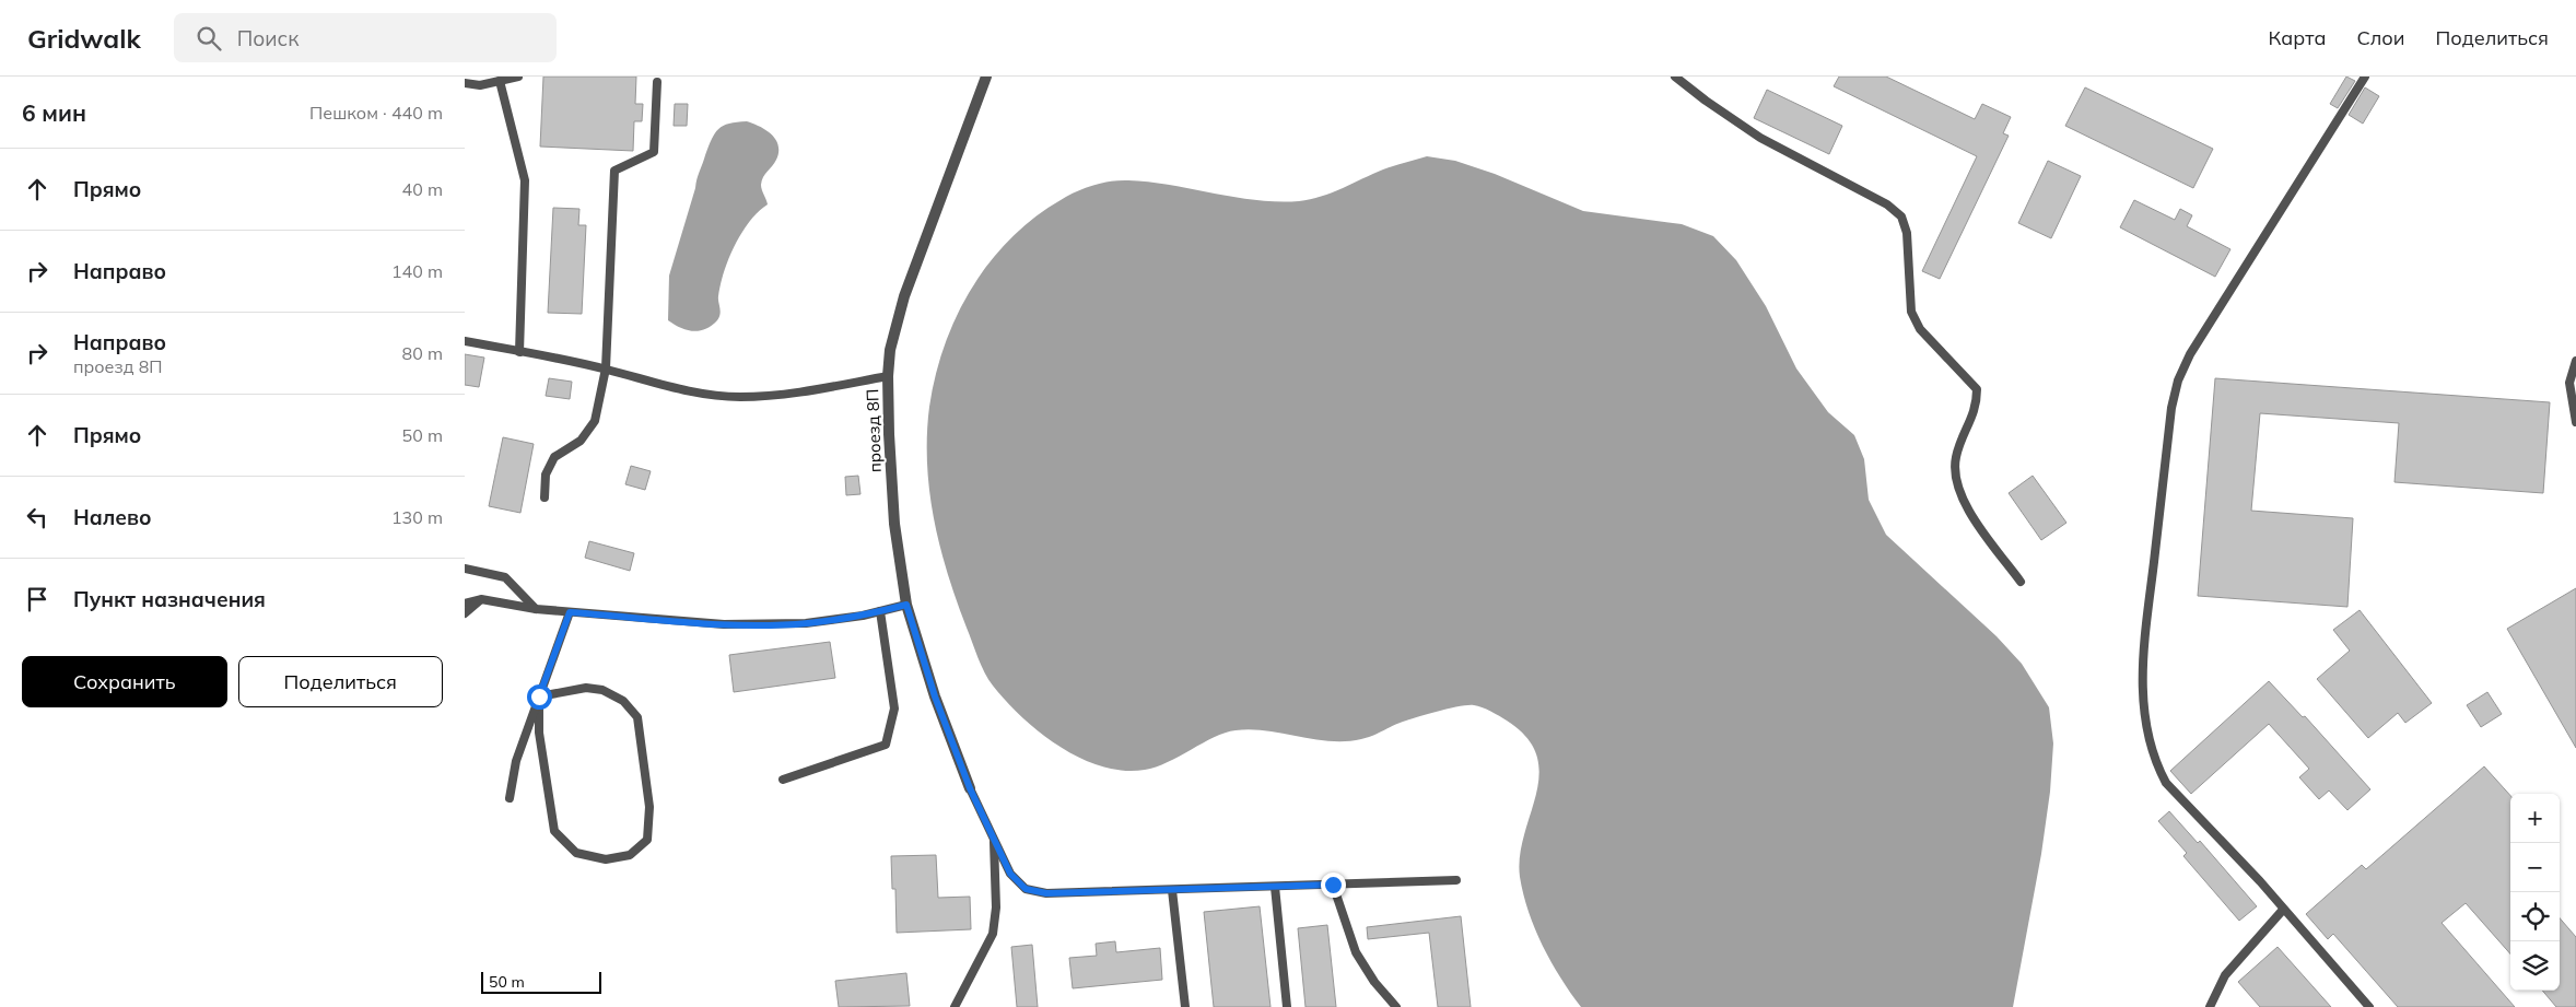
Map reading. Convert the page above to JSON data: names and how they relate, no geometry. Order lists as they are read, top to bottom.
{
  "streets": {
    "street": ["проезд 8П"]
  },
  "scale_bar": "50 m",
  "page": {
    "header": "Gridwalk",
    "search": "Поиск",
    "nav": ["Карта", "Слои", "Поделиться"],
    "heading": ["6 мин", "Пешком · 440 m"],
    "list": [
      ["Прямо", "40 m"],
      ["Направо", "140 m"],
      ["Направо", "проезд 8П", "80 m"],
      ["Прямо", "50 m"],
      ["Налево", "130 m"],
      "Пункт назначения"
    ],
    "buttons": ["Сохранить", "Поделиться"],
    "map_buttons": ["+", "−"],
    "scale": "50 m"
  }
}
